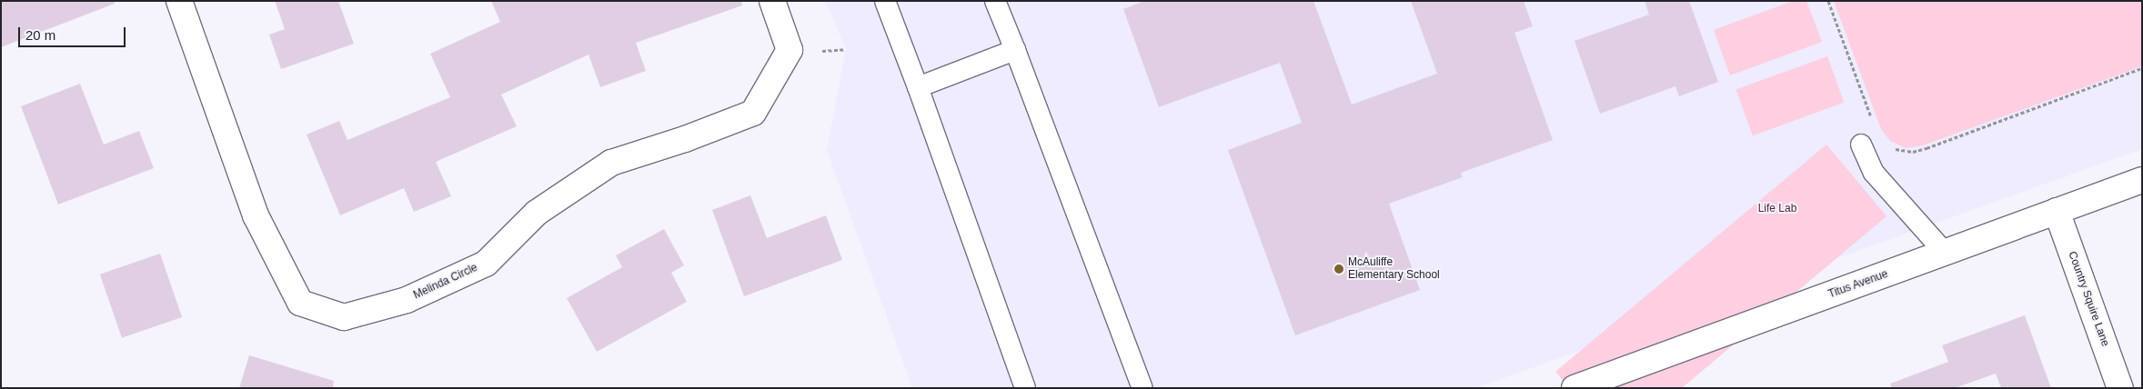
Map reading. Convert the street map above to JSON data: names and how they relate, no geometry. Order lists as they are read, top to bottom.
{
  "streets": {
    "street": ["Melinda Circle", "Titus Avenue", "Country Squire Lane"]
  },
  "crossings": [
    ["Titus Avenue", "Country Squire Lane"]
  ],
  "parks": ["Life Lab"],
  "places": ["McAuliffe Elementary School"],
  "scale_bar": "20 m"
}
